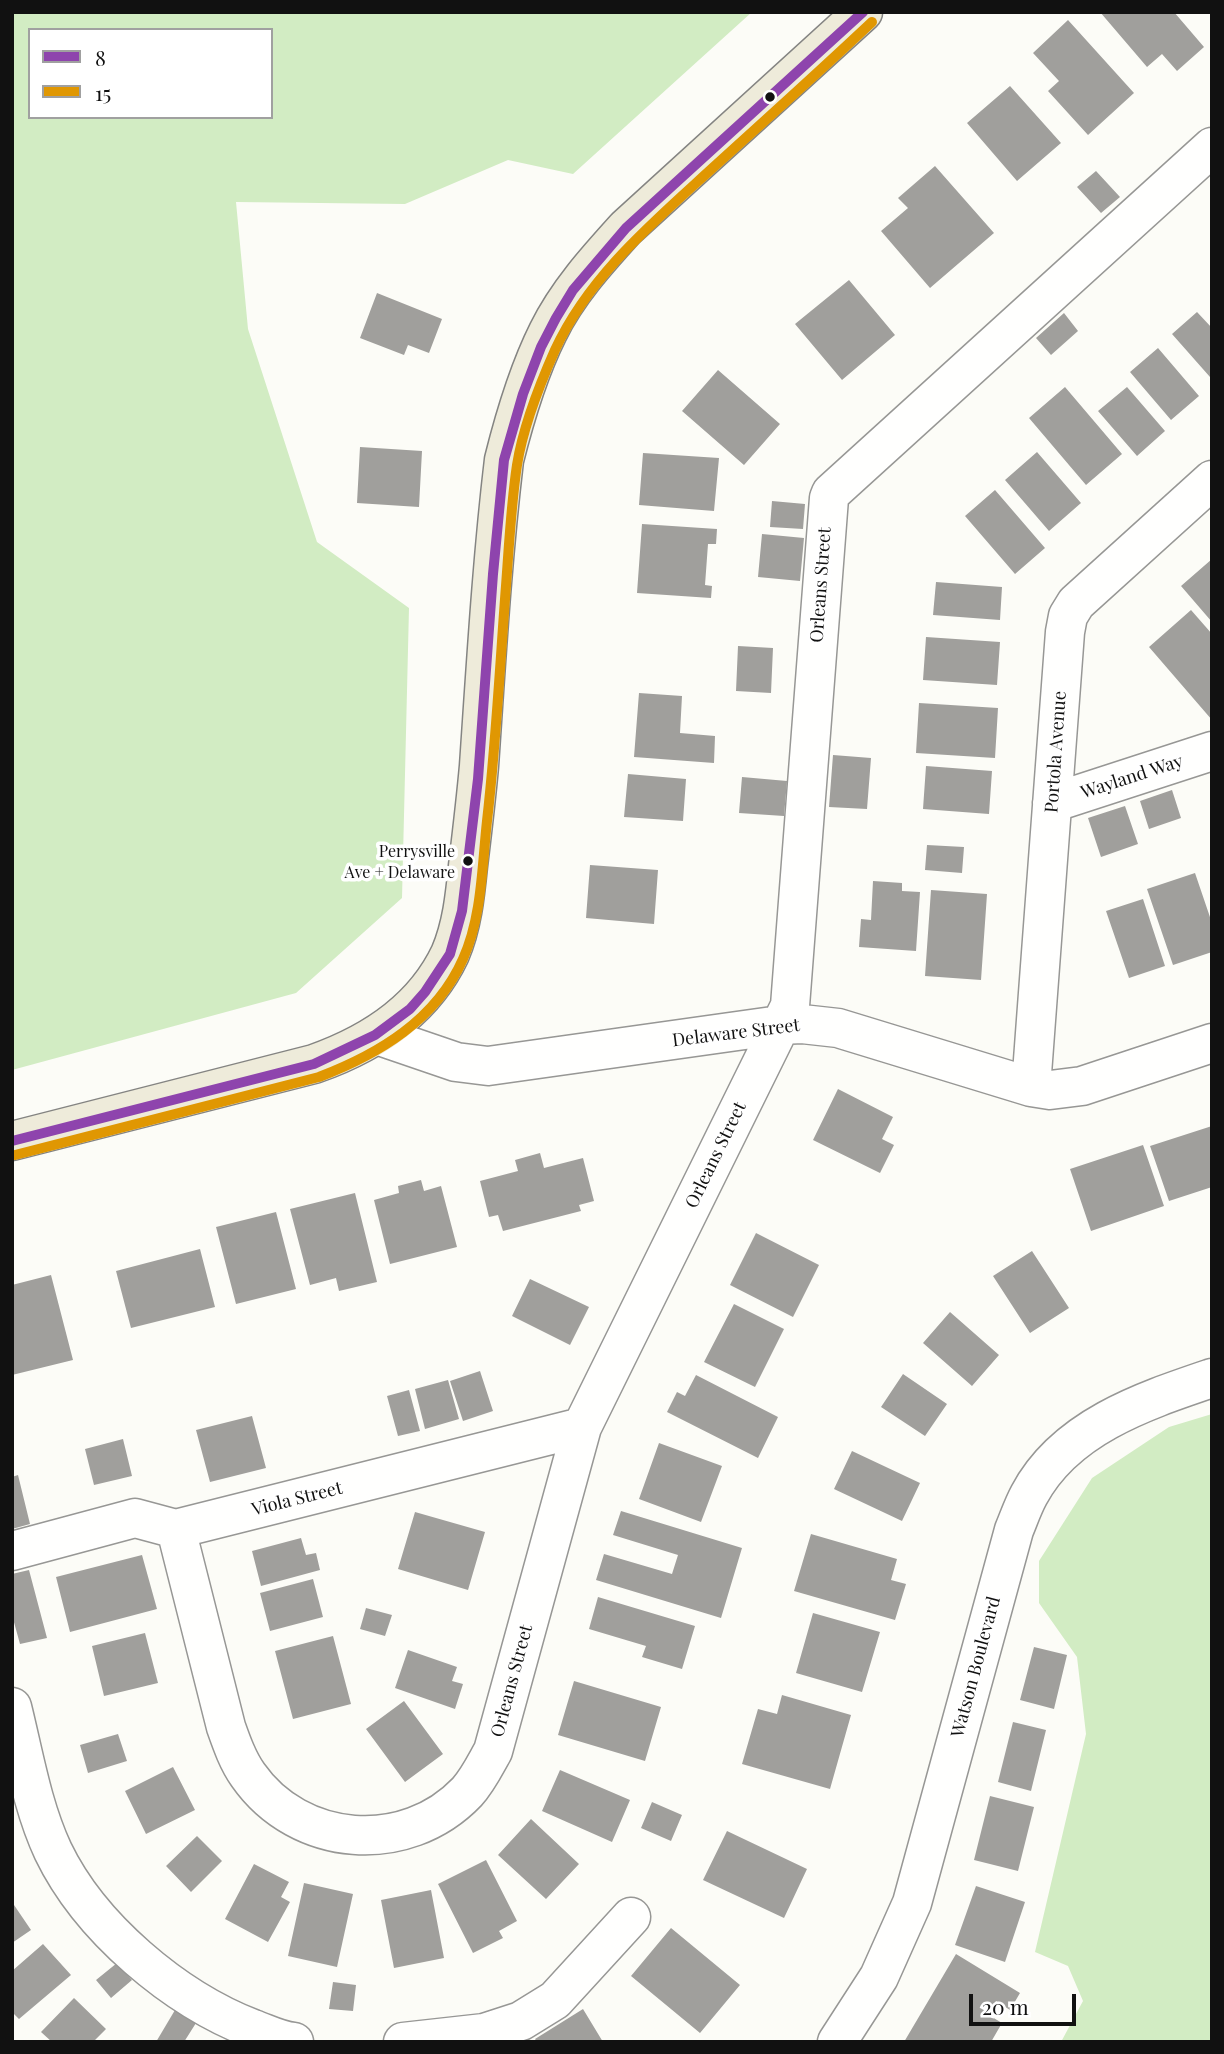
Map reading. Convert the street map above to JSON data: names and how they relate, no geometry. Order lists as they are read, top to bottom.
{
  "streets": {
    "street": [
      "Orleans Street",
      "Portola Avenue",
      "Wayland Way",
      "Delaware Street",
      "Viola Street",
      "Watson Boulevard"
    ]
  },
  "crossings": [
    ["Orleans Street", "Delaware Street"],
    ["Orleans Street", "Viola Street"],
    ["Portola Avenue", "Wayland Way"],
    ["Portola Avenue", "Delaware Street"]
  ],
  "places": ["Perrysville Ave + Delaware"],
  "lines": ["transit line 8", "transit line 15"],
  "legend": ["8", "15"],
  "scale_bar": "20 m"
}
